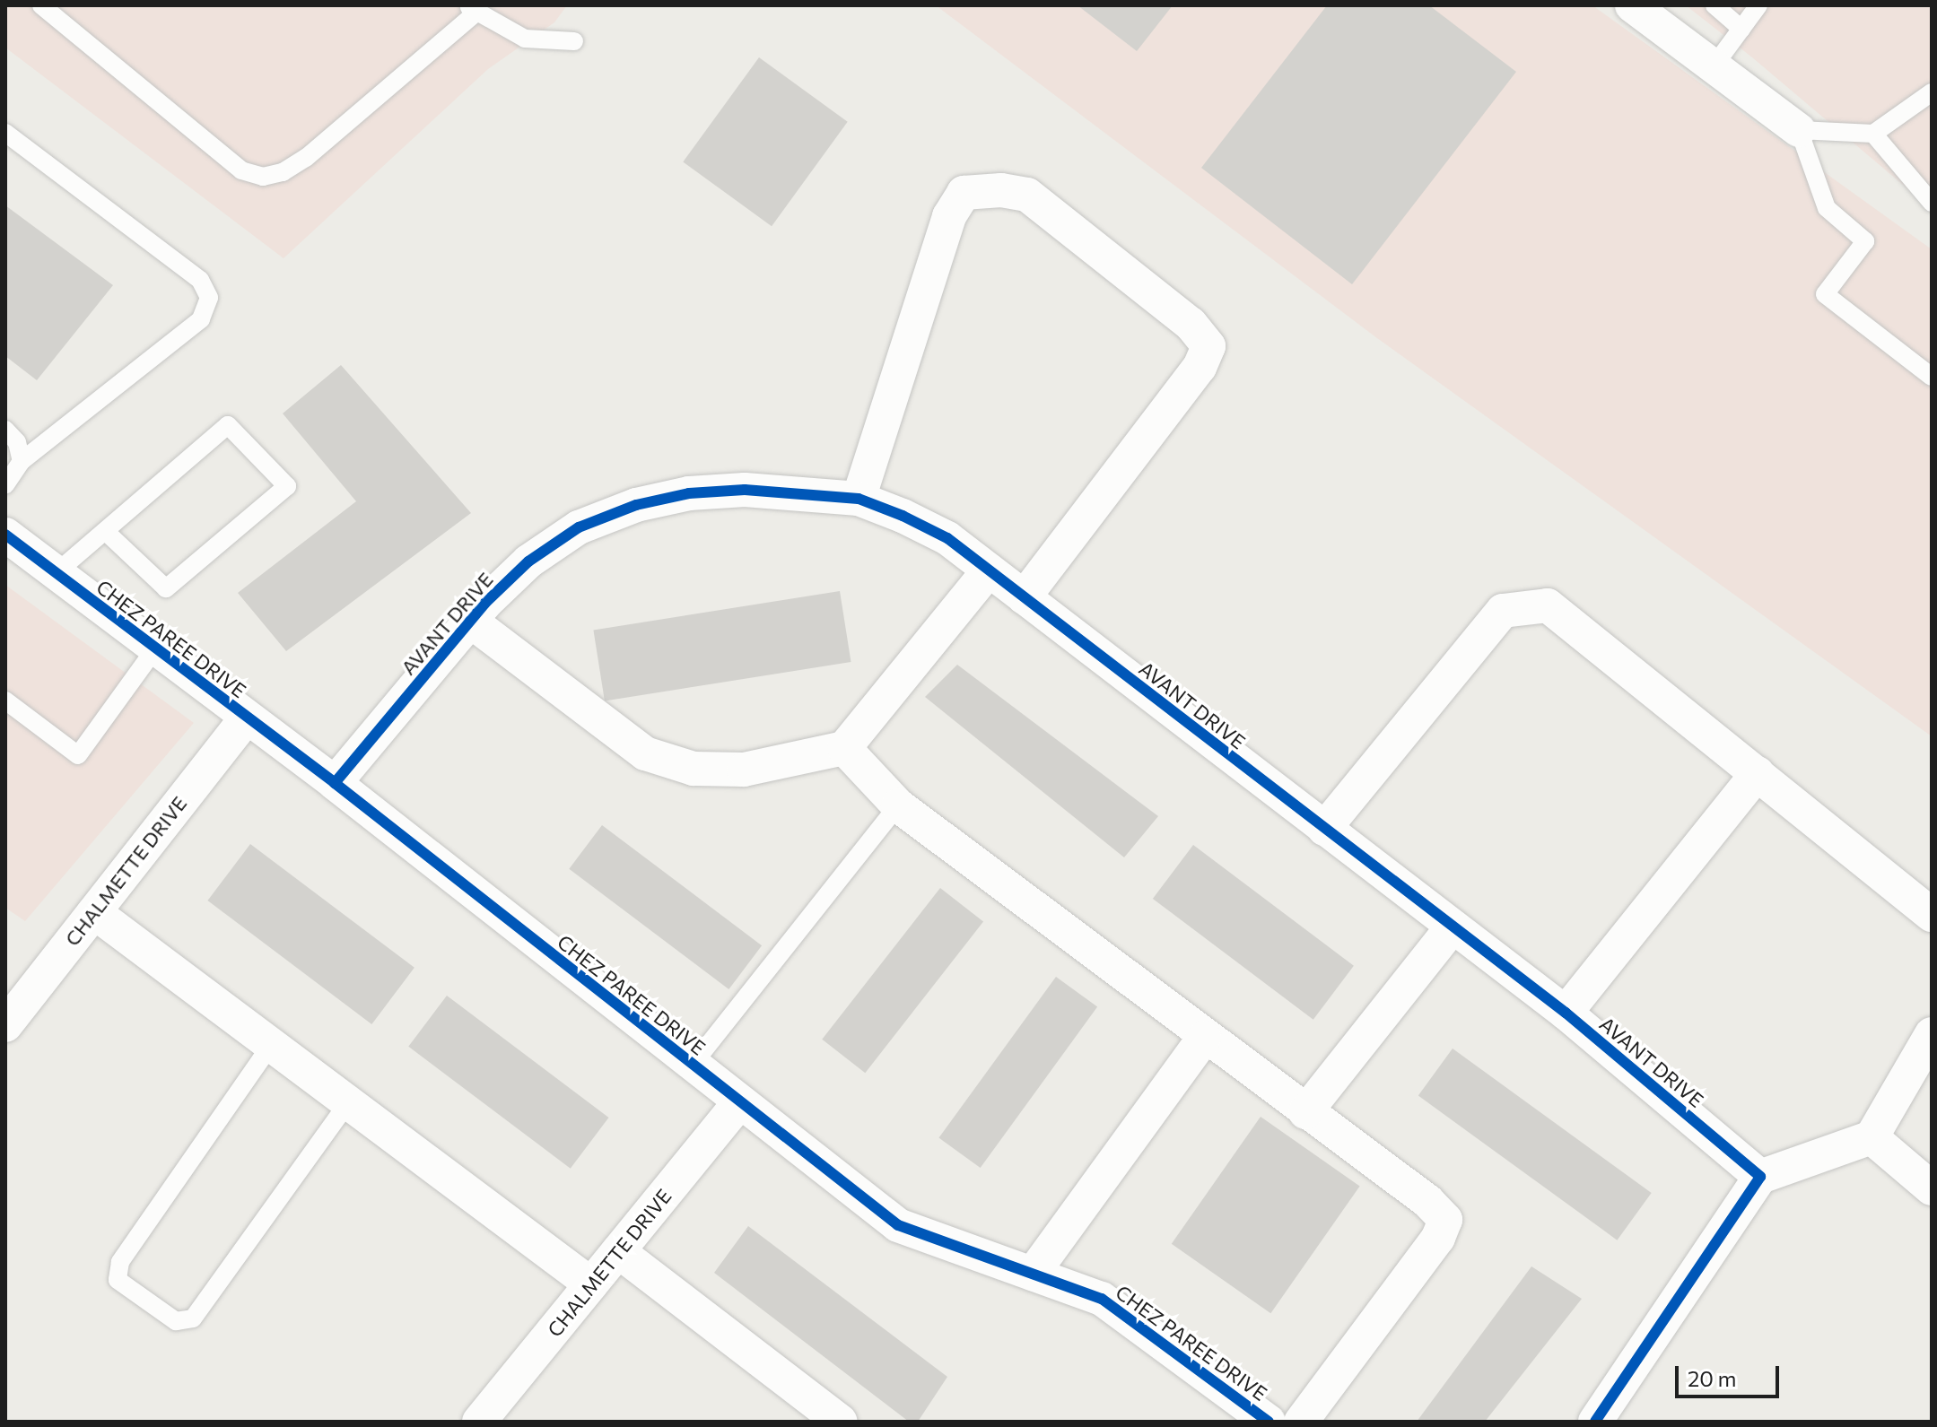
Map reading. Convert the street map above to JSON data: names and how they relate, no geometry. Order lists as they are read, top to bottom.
{
  "streets": {
    "street": ["AVANT DRIVE", "CHEZ PAREE DRIVE", "CHALMETTE DRIVE"]
  },
  "crossings": [
    ["AVANT DRIVE", "CHEZ PAREE DRIVE"],
    ["CHEZ PAREE DRIVE", "CHALMETTE DRIVE"]
  ],
  "scale_bar": "20 m"
}
